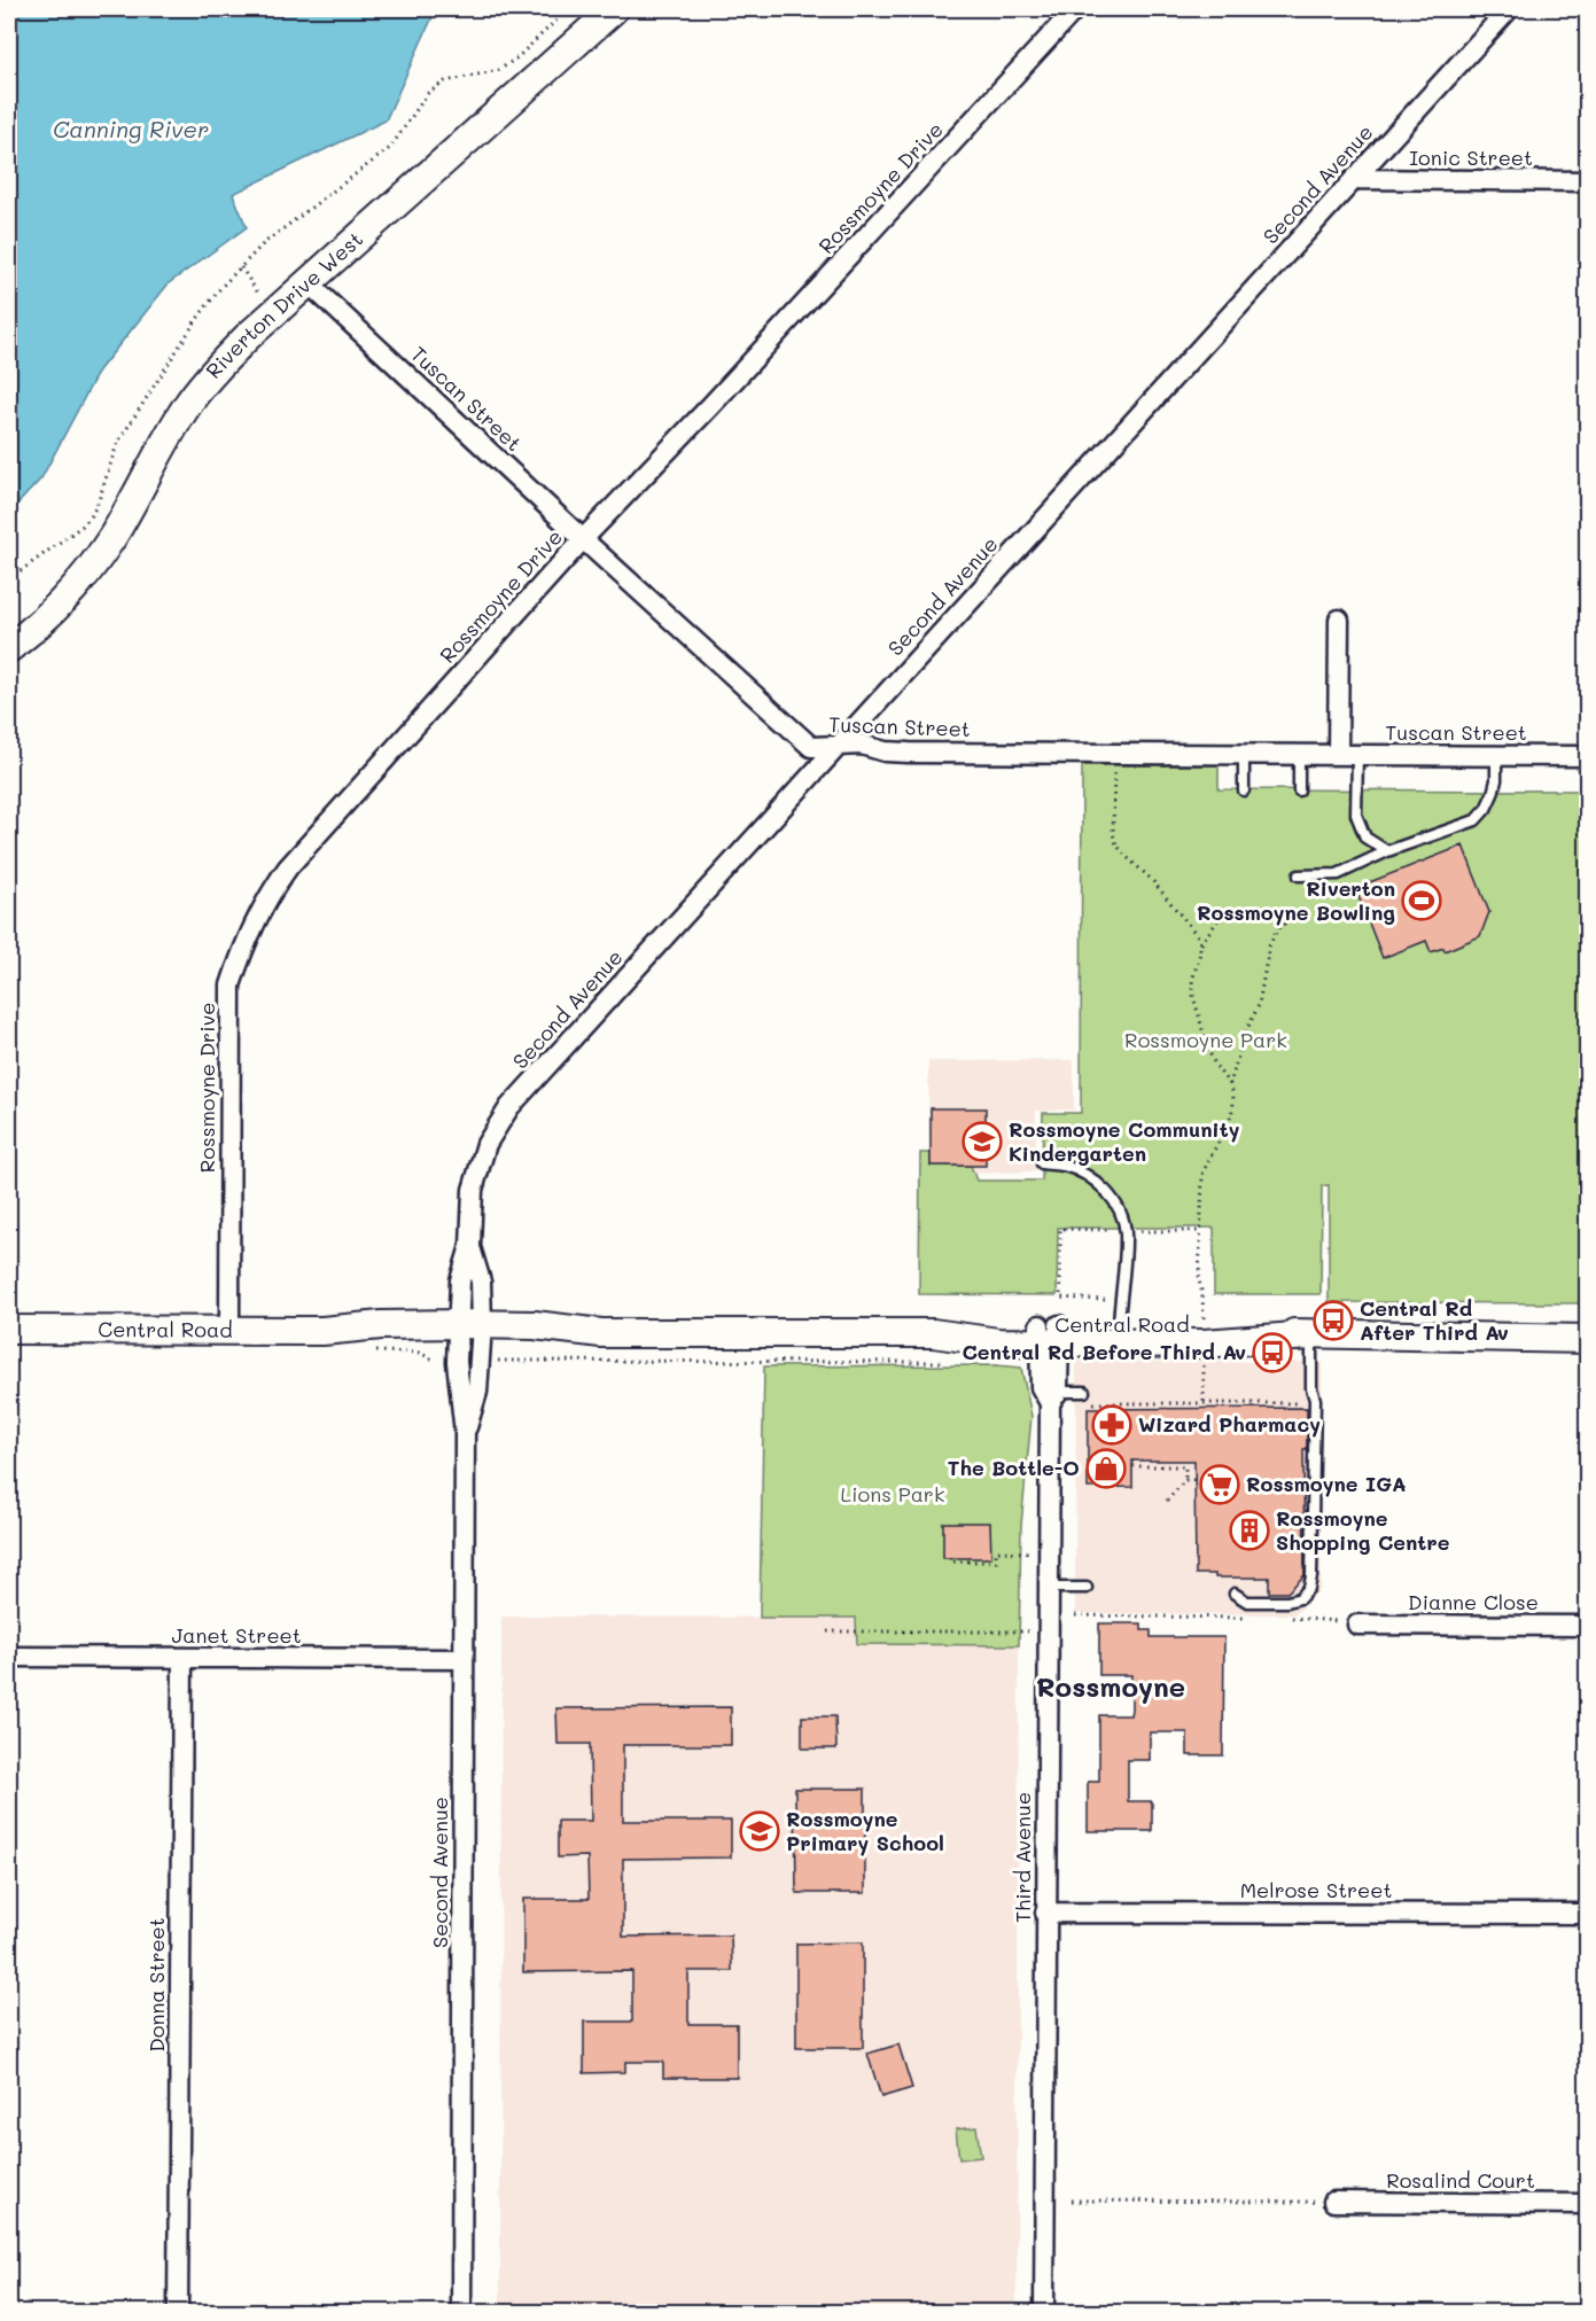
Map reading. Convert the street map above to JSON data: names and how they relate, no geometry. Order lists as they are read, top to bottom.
{
  "streets": {
    "street": [
      "Ionic Street",
      "Second Avenue",
      "Rossmoyne Drive",
      "Riverton Drive West",
      "Tuscan Street",
      "Central Road",
      "Dianne Close",
      "Janet Street",
      "Third Avenue",
      "Melrose Street",
      "Donna Street",
      "Rosalind Court"
    ]
  },
  "crossings": [
    ["Ionic Street", "Second Avenue"],
    ["Second Avenue", "Tuscan Street"],
    ["Second Avenue", "Central Road"],
    ["Second Avenue", "Janet Street"],
    ["Rossmoyne Drive", "Tuscan Street"],
    ["Rossmoyne Drive", "Central Road"],
    ["Riverton Drive West", "Tuscan Street"],
    ["Central Road", "Third Avenue"],
    ["Janet Street", "Donna Street"],
    ["Third Avenue", "Melrose Street"]
  ],
  "districts": ["Rossmoyne"],
  "water": ["Canning River"],
  "parks": ["Rossmoyne Park", "Lions Park"],
  "places": {
    "sports": ["Riverton Rossmoyne Bowling"],
    "school or university": ["Rossmoyne Community Kindergarten", "Rossmoyne Primary School"],
    "bus stop": ["Central Rd After Third Av", "Central Rd Before Third Av"],
    "pharmacy": ["Wizard Pharmacy"],
    "shop": ["The Bottle-O"],
    "supermarket": ["Rossmoyne IGA"],
    "building": ["Rossmoyne Shopping Centre"]
  }
}
